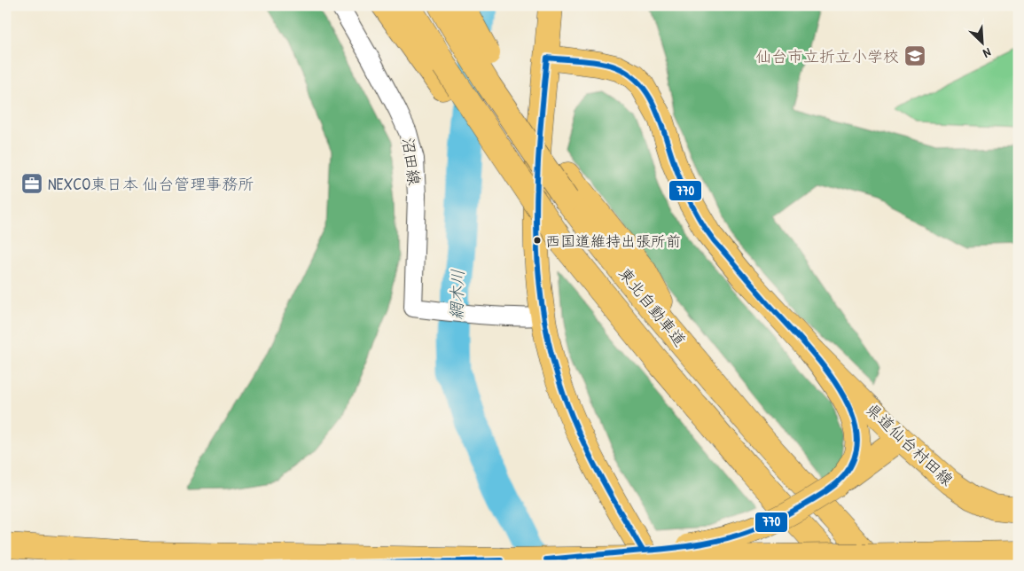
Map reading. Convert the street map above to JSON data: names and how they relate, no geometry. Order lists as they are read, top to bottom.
{
  "streets": {
    "main road": ["東北自動車道", "県道仙台村田線"],
    "street": ["沼田線"]
  },
  "water": ["網木川"],
  "places": {
    "school or university": ["仙台市立折立小学校"],
    "office": ["NEXCO東日本 仙台管理事務所"],
    "other": ["西国道維持出張所前"]
  },
  "lines": ["transit line 770"],
  "north": "bottom right"
}
